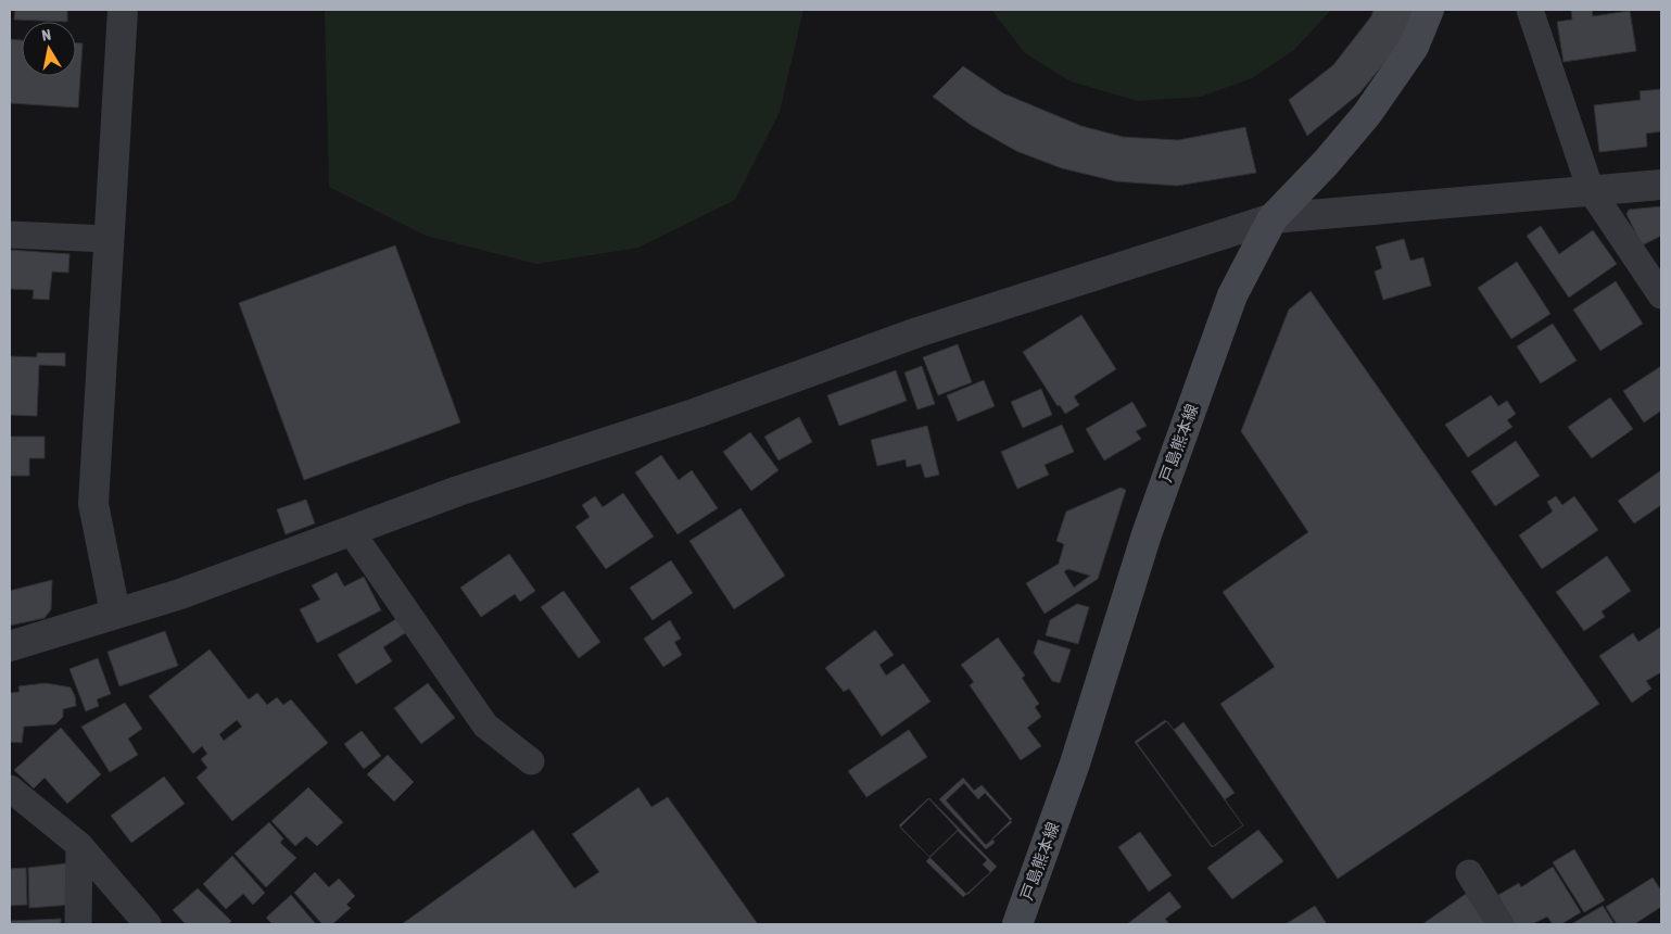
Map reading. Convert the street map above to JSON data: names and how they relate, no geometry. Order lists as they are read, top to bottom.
{
  "streets": {
    "main road": ["戸島熊本線"]
  },
  "north": "top"
}
